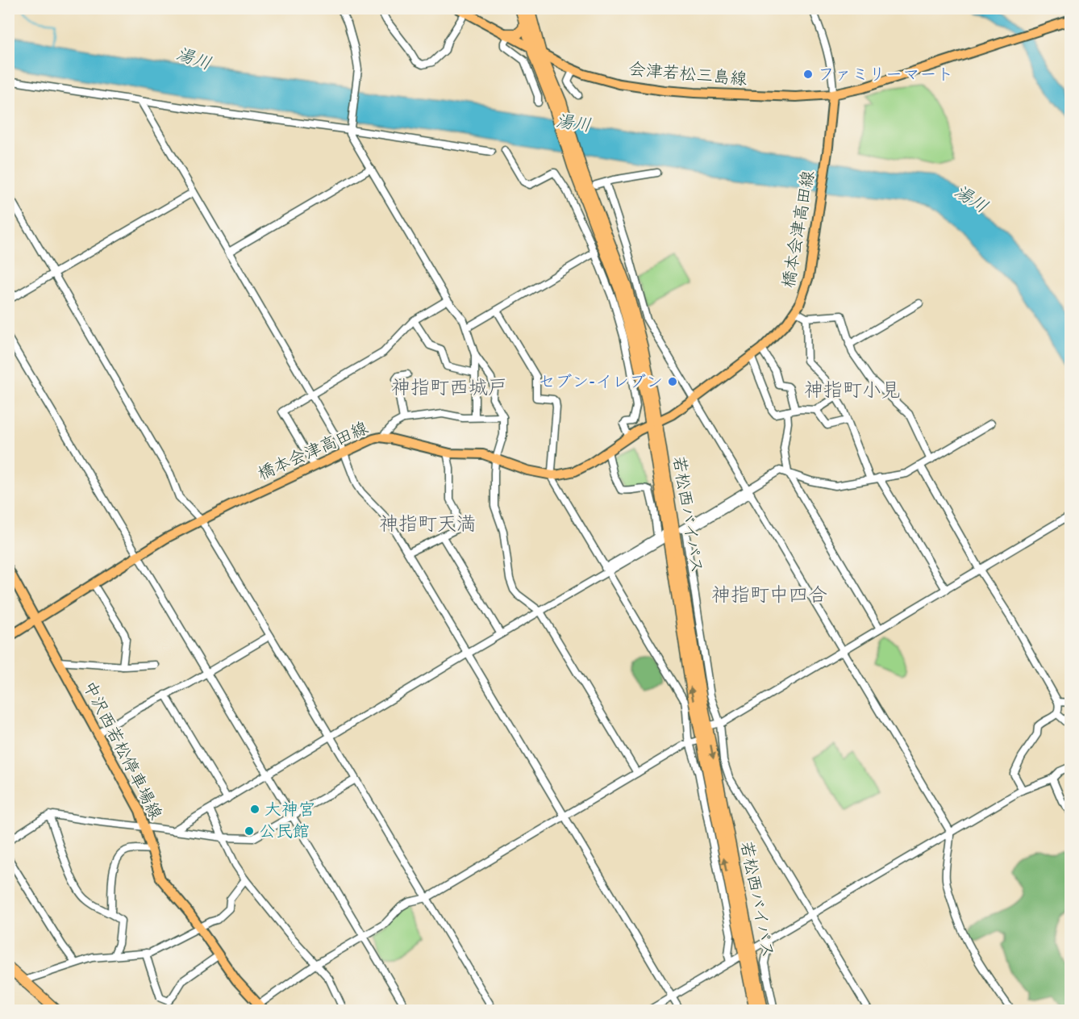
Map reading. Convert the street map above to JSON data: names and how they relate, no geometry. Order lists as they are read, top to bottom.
{
  "streets": {
    "highway": ["若松西バイパス"],
    "main road": ["会津若松三島線", "橋本会津高田線", "中沢西若松停車場線"]
  },
  "crossings": [
    ["会津若松三島線", "橋本会津高田線"],
    ["橋本会津高田線", "若松西バイパス"],
    ["橋本会津高田線", "中沢西若松停車場線"]
  ],
  "districts": [
    "神指町西城戸",
    "神指町小見",
    "神指町天満",
    "神指町中四合"
  ],
  "water": ["湯川"],
  "places": [
    "ファミリーマート",
    "セブン-イレブン",
    "大神宮",
    "公民館"
  ]
}
